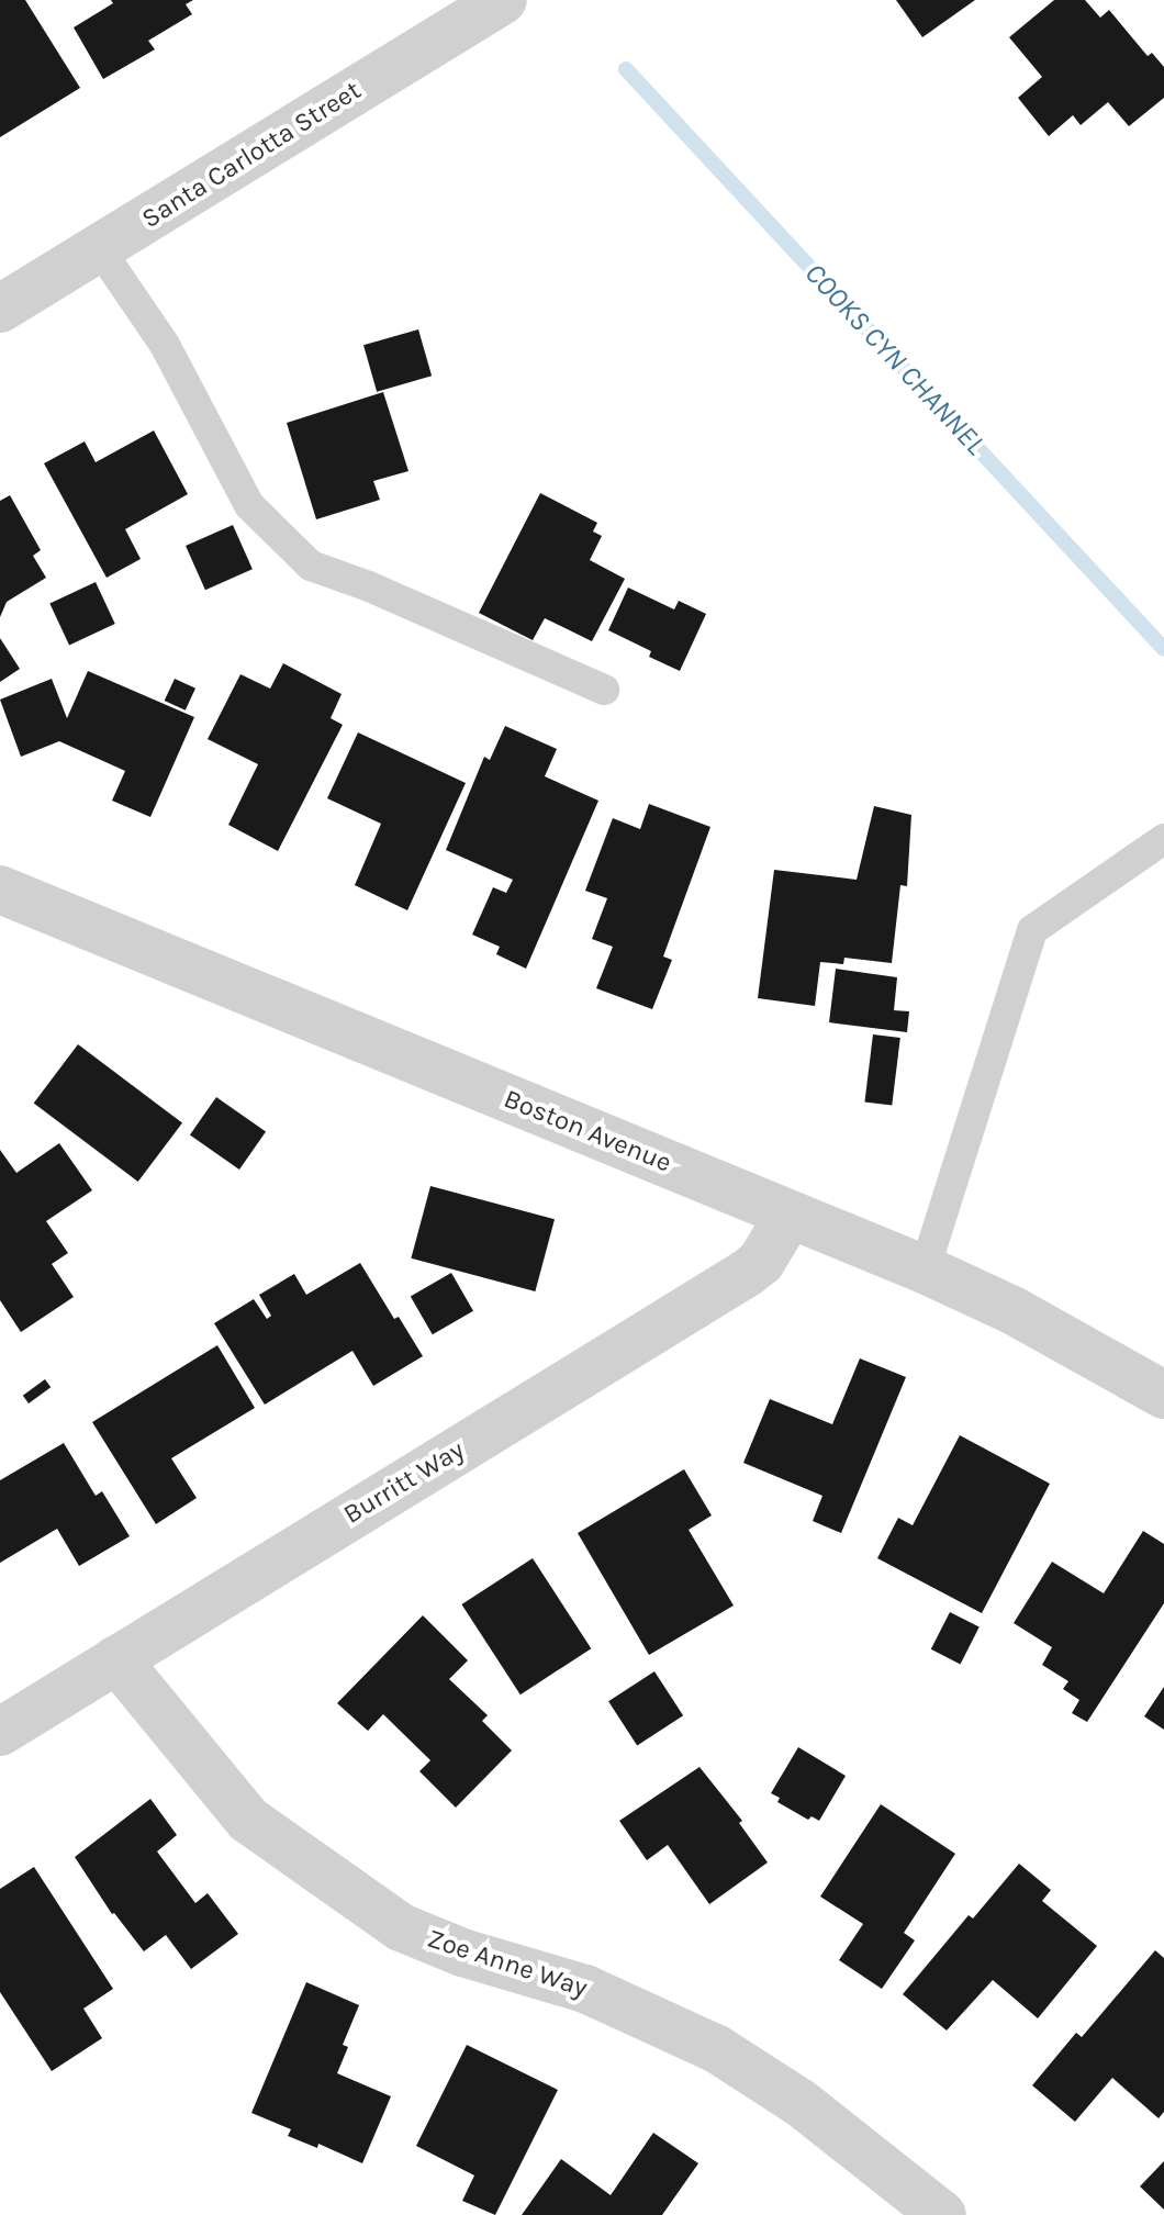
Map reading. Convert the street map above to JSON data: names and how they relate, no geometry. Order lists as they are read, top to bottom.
{
  "streets": {
    "street": [
      "Santa Carlotta Street",
      "Boston Avenue",
      "Burritt Way",
      "Zoe Anne Way"
    ]
  },
  "crossings": [
    ["Boston Avenue", "Burritt Way"],
    ["Burritt Way", "Zoe Anne Way"]
  ],
  "water": ["COOKS CYN CHANNEL"]
}
